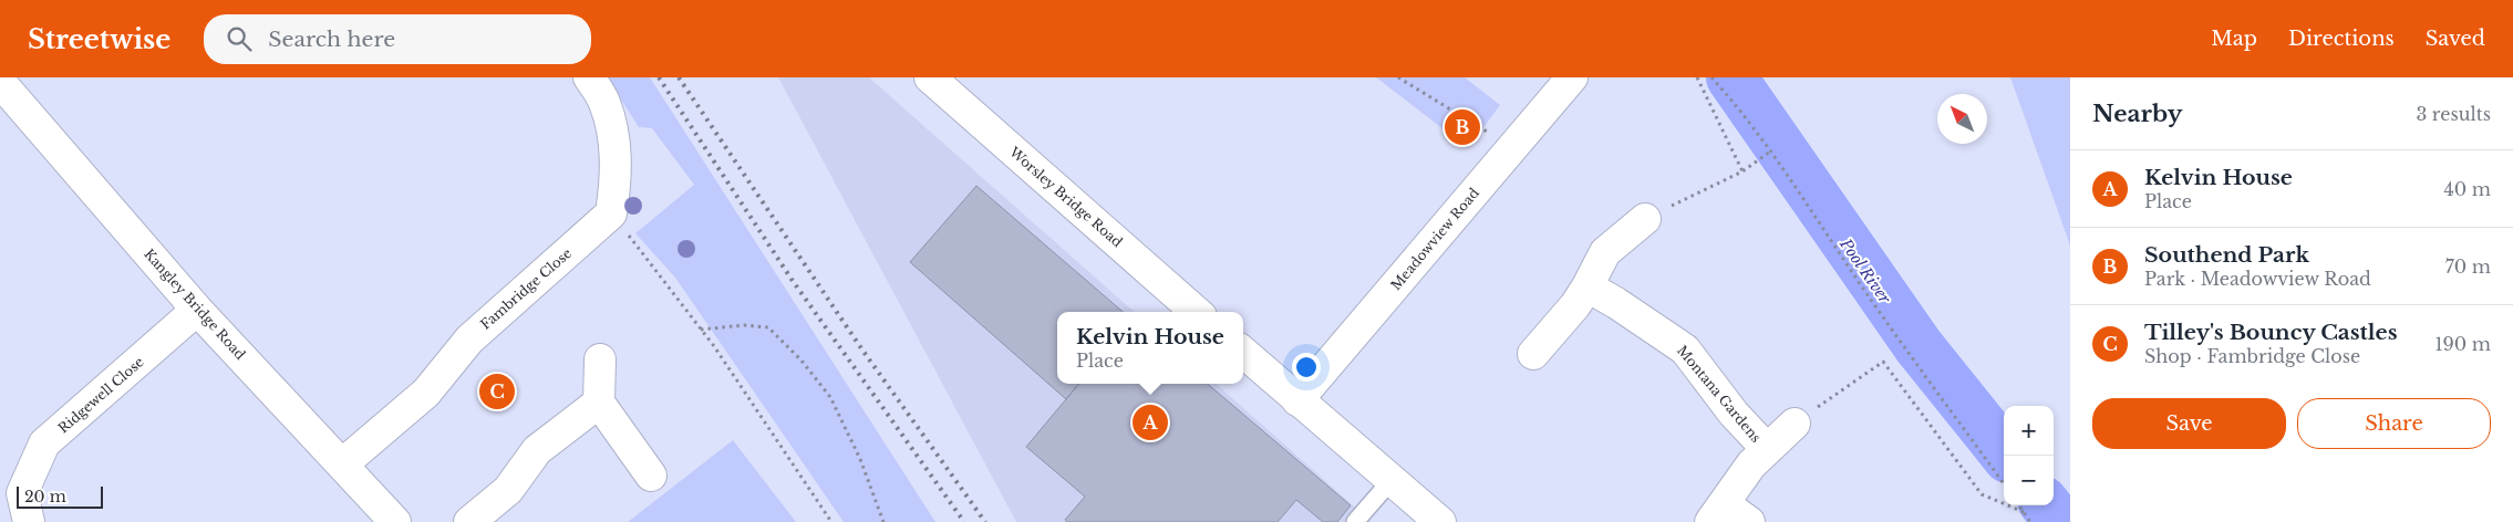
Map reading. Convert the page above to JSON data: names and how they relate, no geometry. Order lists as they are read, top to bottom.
{
  "streets": {
    "street": [
      "Worsley Bridge Road",
      "Meadowview Road",
      "Fambridge Close",
      "Kangley Bridge Road",
      "Montana Gardens",
      "Ridgewell Close"
    ]
  },
  "crossings": [
    ["Fambridge Close", "Kangley Bridge Road"],
    ["Kangley Bridge Road", "Ridgewell Close"]
  ],
  "water": ["Pool River"],
  "scale_bar": "20 m",
  "north": "top left",
  "page": {
    "header": "Streetwise",
    "search": "Search here",
    "nav": ["Map", "Directions", "Saved"],
    "heading": ["Nearby", "3 results"],
    "pins": ["B", "C", "A"],
    "list": [
      {
        "mark": "A",
        "name": "Kelvin House",
        "note": "Place",
        "value": "40 m"
      },
      {
        "mark": "B",
        "name": "Southend Park",
        "note": "Park · Meadowview Road",
        "value": "70 m"
      },
      {
        "mark": "C",
        "name": "Tilley's Bouncy Castles",
        "note": "Shop · Fambridge Close",
        "value": "190 m"
      }
    ],
    "popup": ["Kelvin House", "Place"],
    "buttons": ["Save", "Share"],
    "map_buttons": ["+", "−"],
    "scale": "20 m"
  }
}
